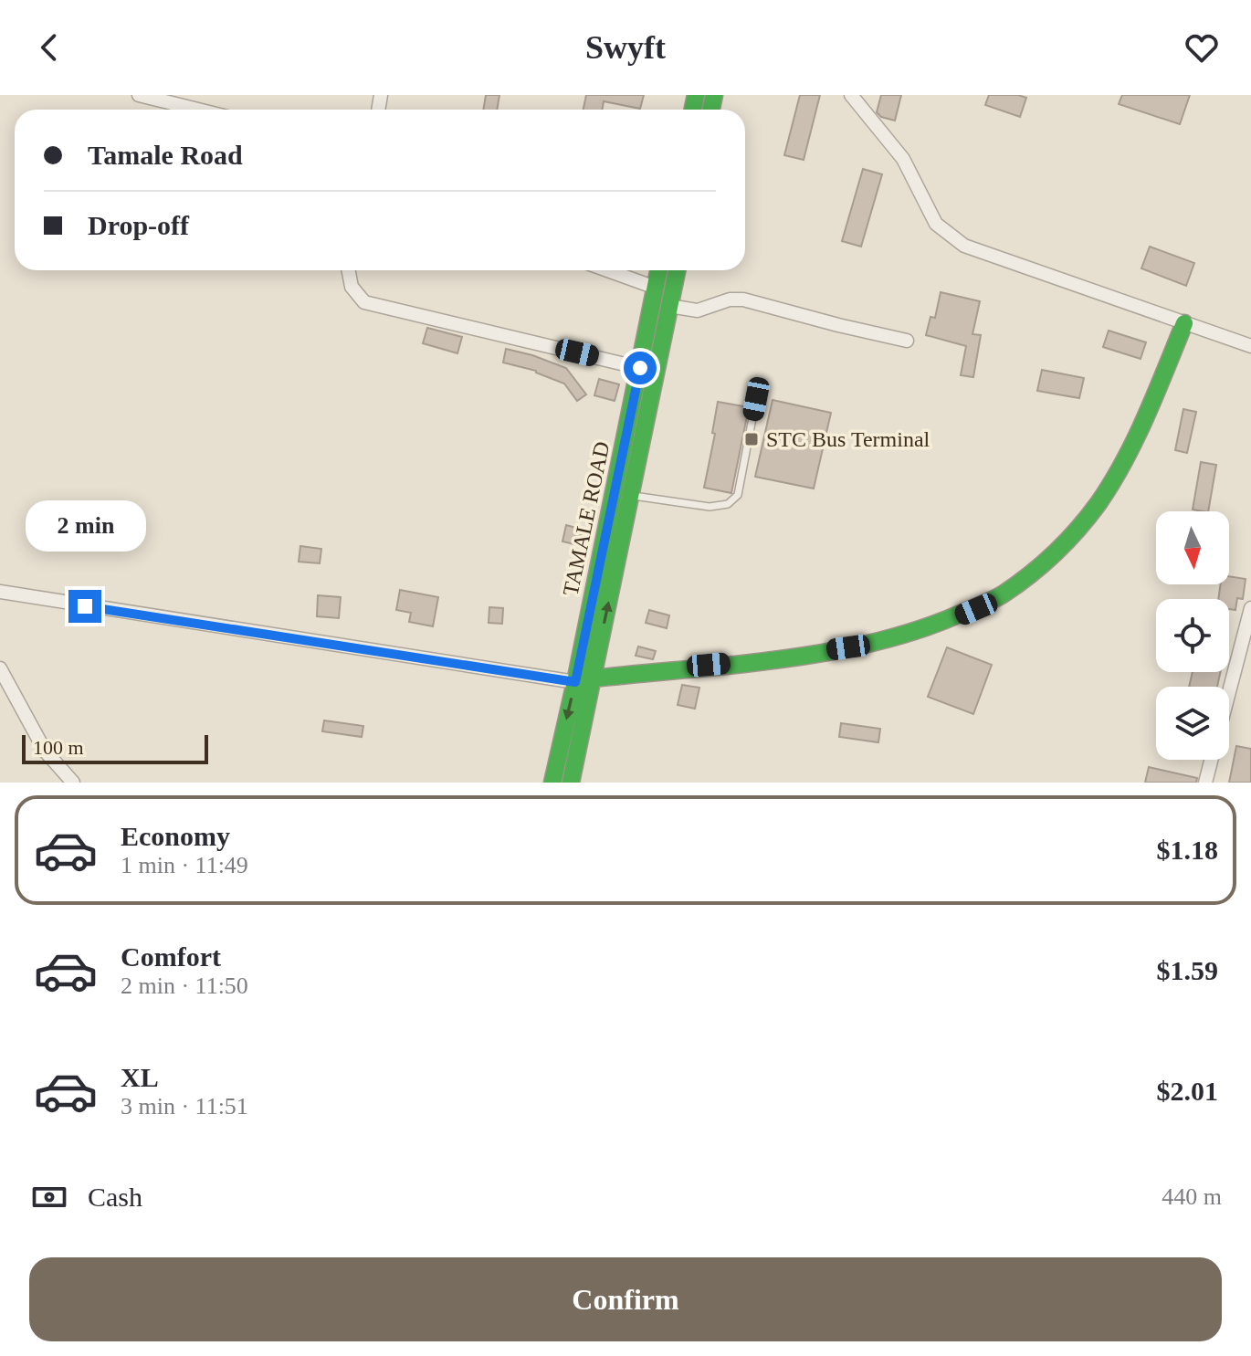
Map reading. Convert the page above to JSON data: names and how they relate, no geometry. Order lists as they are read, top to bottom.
{
  "streets": {
    "main road": ["TAMALE ROAD"]
  },
  "places": {
    "transit": ["STC Bus Terminal"]
  },
  "scale_bar": "100 m",
  "north": "bottom",
  "page": {
    "header": "Swyft",
    "banner": ["Tamale Road", "Drop-off"],
    "bubble": "2 min",
    "scale": "100 m",
    "list": [
      {
        "name": "Economy",
        "note": "1 min · 11:49",
        "value": "$1.18"
      },
      {
        "name": "Comfort",
        "note": "2 min · 11:50",
        "value": "$1.59"
      },
      {
        "name": "XL",
        "note": "3 min · 11:51",
        "value": "$2.01"
      }
    ],
    "pay": ["Cash", "440 m"],
    "buttons": "Confirm"
  }
}
